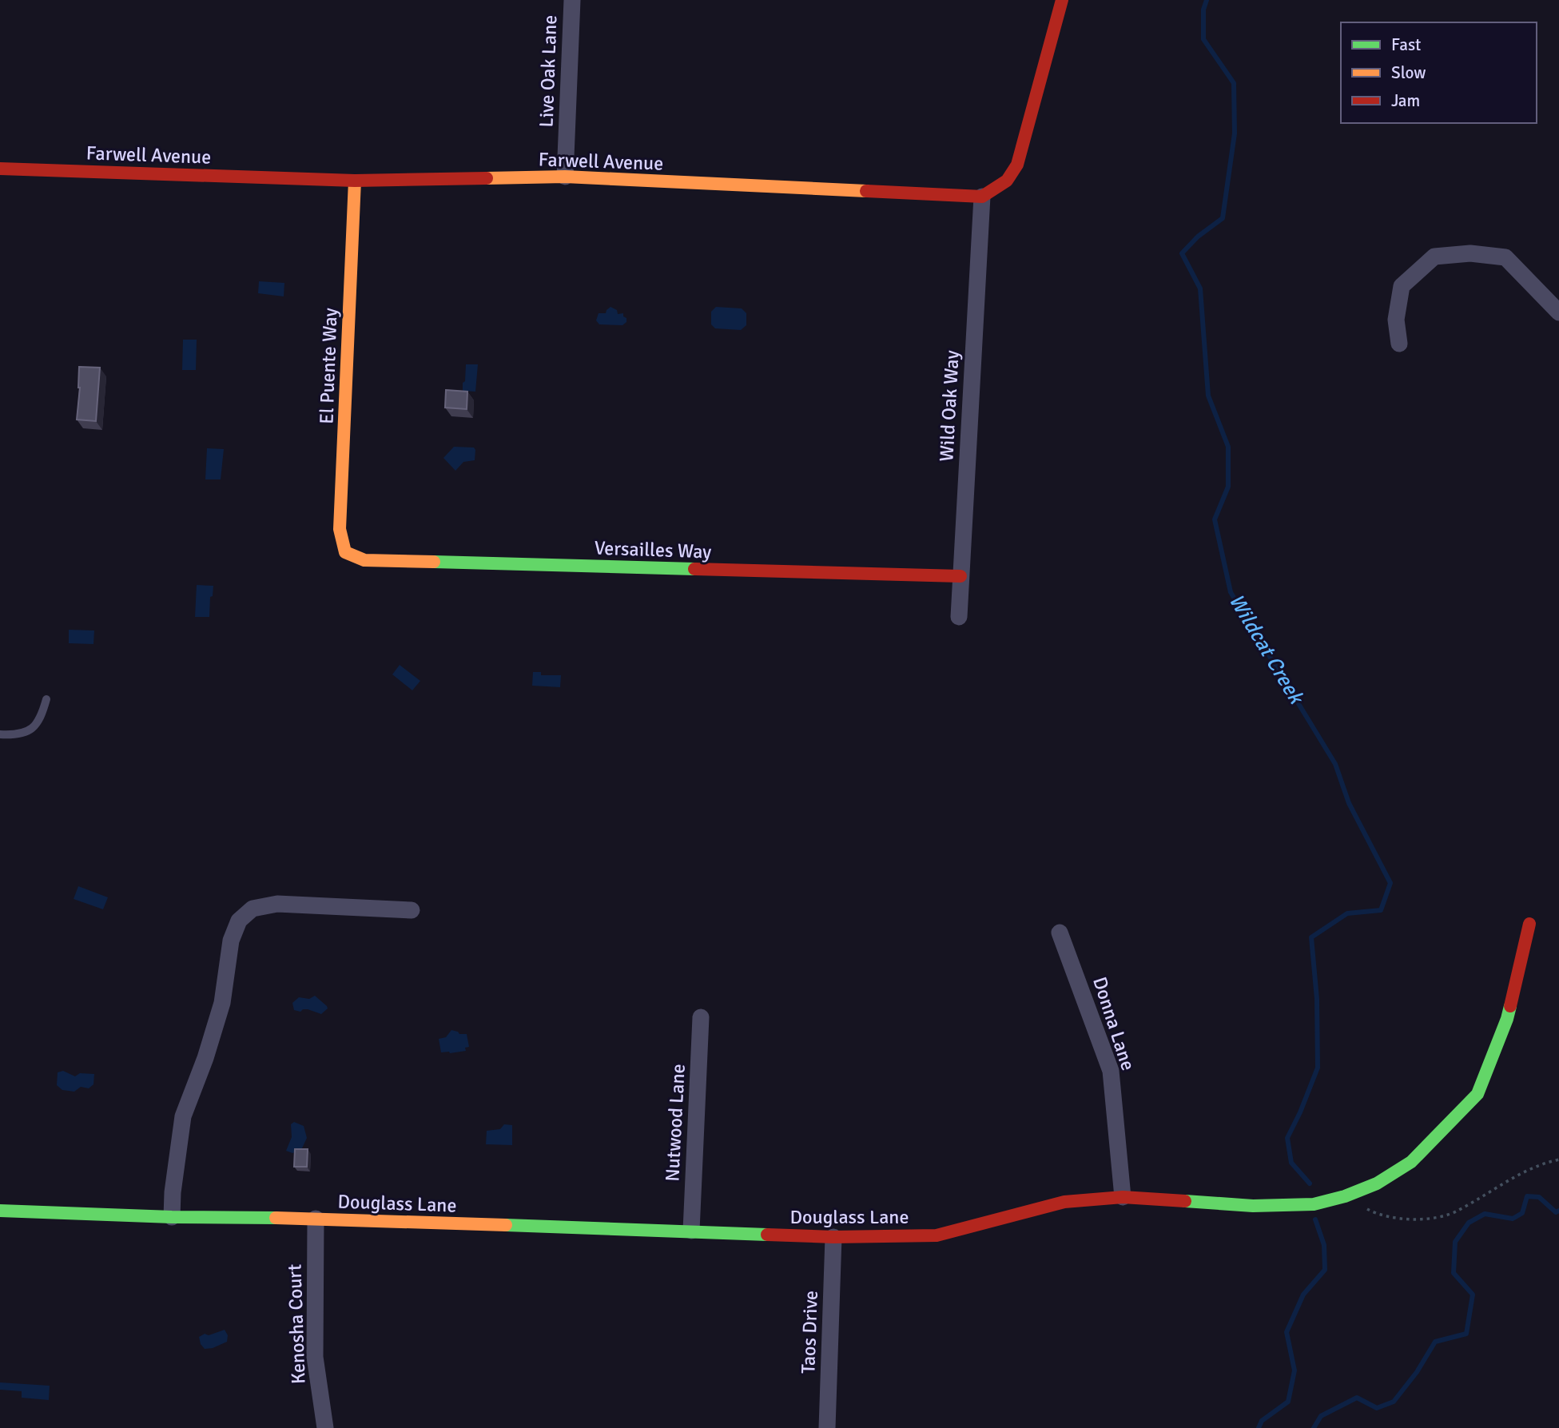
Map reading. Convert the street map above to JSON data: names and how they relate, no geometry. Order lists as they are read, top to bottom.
{
  "streets": {
    "street": [
      "Live Oak Lane",
      "Farwell Avenue",
      "El Puente Way",
      "Wild Oak Way",
      "Versailles Way",
      "Donna Lane",
      "Nutwood Lane",
      "Douglass Lane",
      "Kenosha Court",
      "Taos Drive"
    ]
  },
  "crossings": [
    ["Live Oak Lane", "Farwell Avenue"],
    ["Farwell Avenue", "El Puente Way"],
    ["Farwell Avenue", "Wild Oak Way"],
    ["El Puente Way", "Versailles Way"],
    ["Wild Oak Way", "Versailles Way"],
    ["Donna Lane", "Douglass Lane"],
    ["Nutwood Lane", "Douglass Lane"],
    ["Douglass Lane", "Kenosha Court"],
    ["Douglass Lane", "Taos Drive"]
  ],
  "water": ["Wildcat Creek"],
  "legend": ["Fast", "Slow", "Jam"]
}
